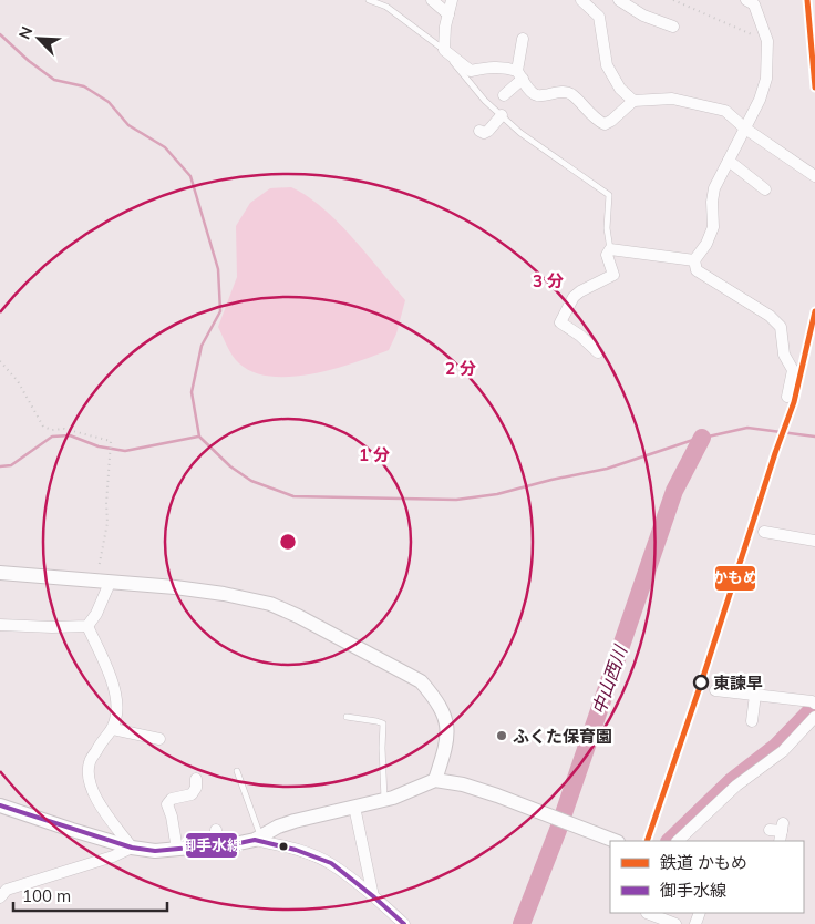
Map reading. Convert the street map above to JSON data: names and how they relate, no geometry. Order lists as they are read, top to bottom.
{
  "water": ["中山西川"],
  "places": ["東諫早", "ふくた保育園"],
  "lines": ["rail line かもめ", "transit line 御手水線"],
  "legend": ["鉄道 かもめ", "御手水線"],
  "scale_bar": "100 m",
  "north": "top left",
  "rings": ["3 分", "2 分", "1 分"]
}
